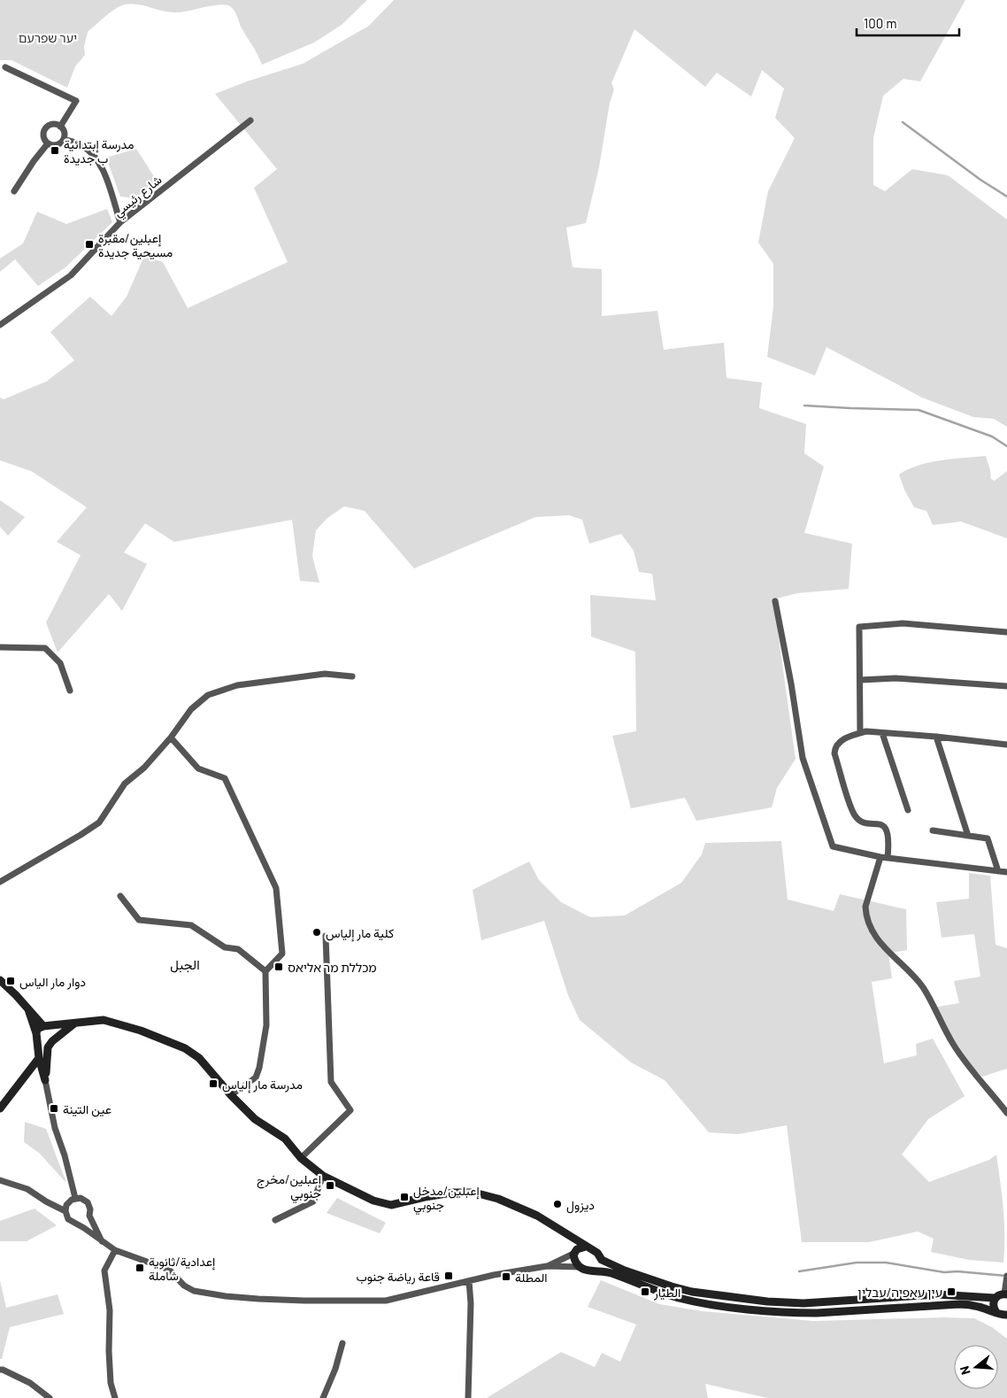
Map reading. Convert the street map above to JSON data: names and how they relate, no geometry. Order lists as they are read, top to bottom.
{
  "streets": {
    "street": ["شارع رئيسي"]
  },
  "districts": ["الجبل"],
  "parks": ["יער שפרעם"],
  "places": {
    "transit": [
      "مدرسة إبتدائية ب جديدة",
      "إعبلين/مقبرة مسيحية جديدة",
      "מכללת מר אליאס",
      "دوار مار الياس",
      "مدرسة مار إلياس",
      "عين التينة",
      "إعبلين/مخرج جنوبي",
      "إعبلين/مدخل جنوبي",
      "إعدادية/ثانوية شاملة",
      "قاعة رياضة جنوب",
      "المطلة",
      "الطيار",
      "עין עאפיה/עבלין"
    ],
    "other": ["كلية مار إلياس", "ديزول"]
  },
  "scale_bar": "100 m",
  "north": "left"
}
